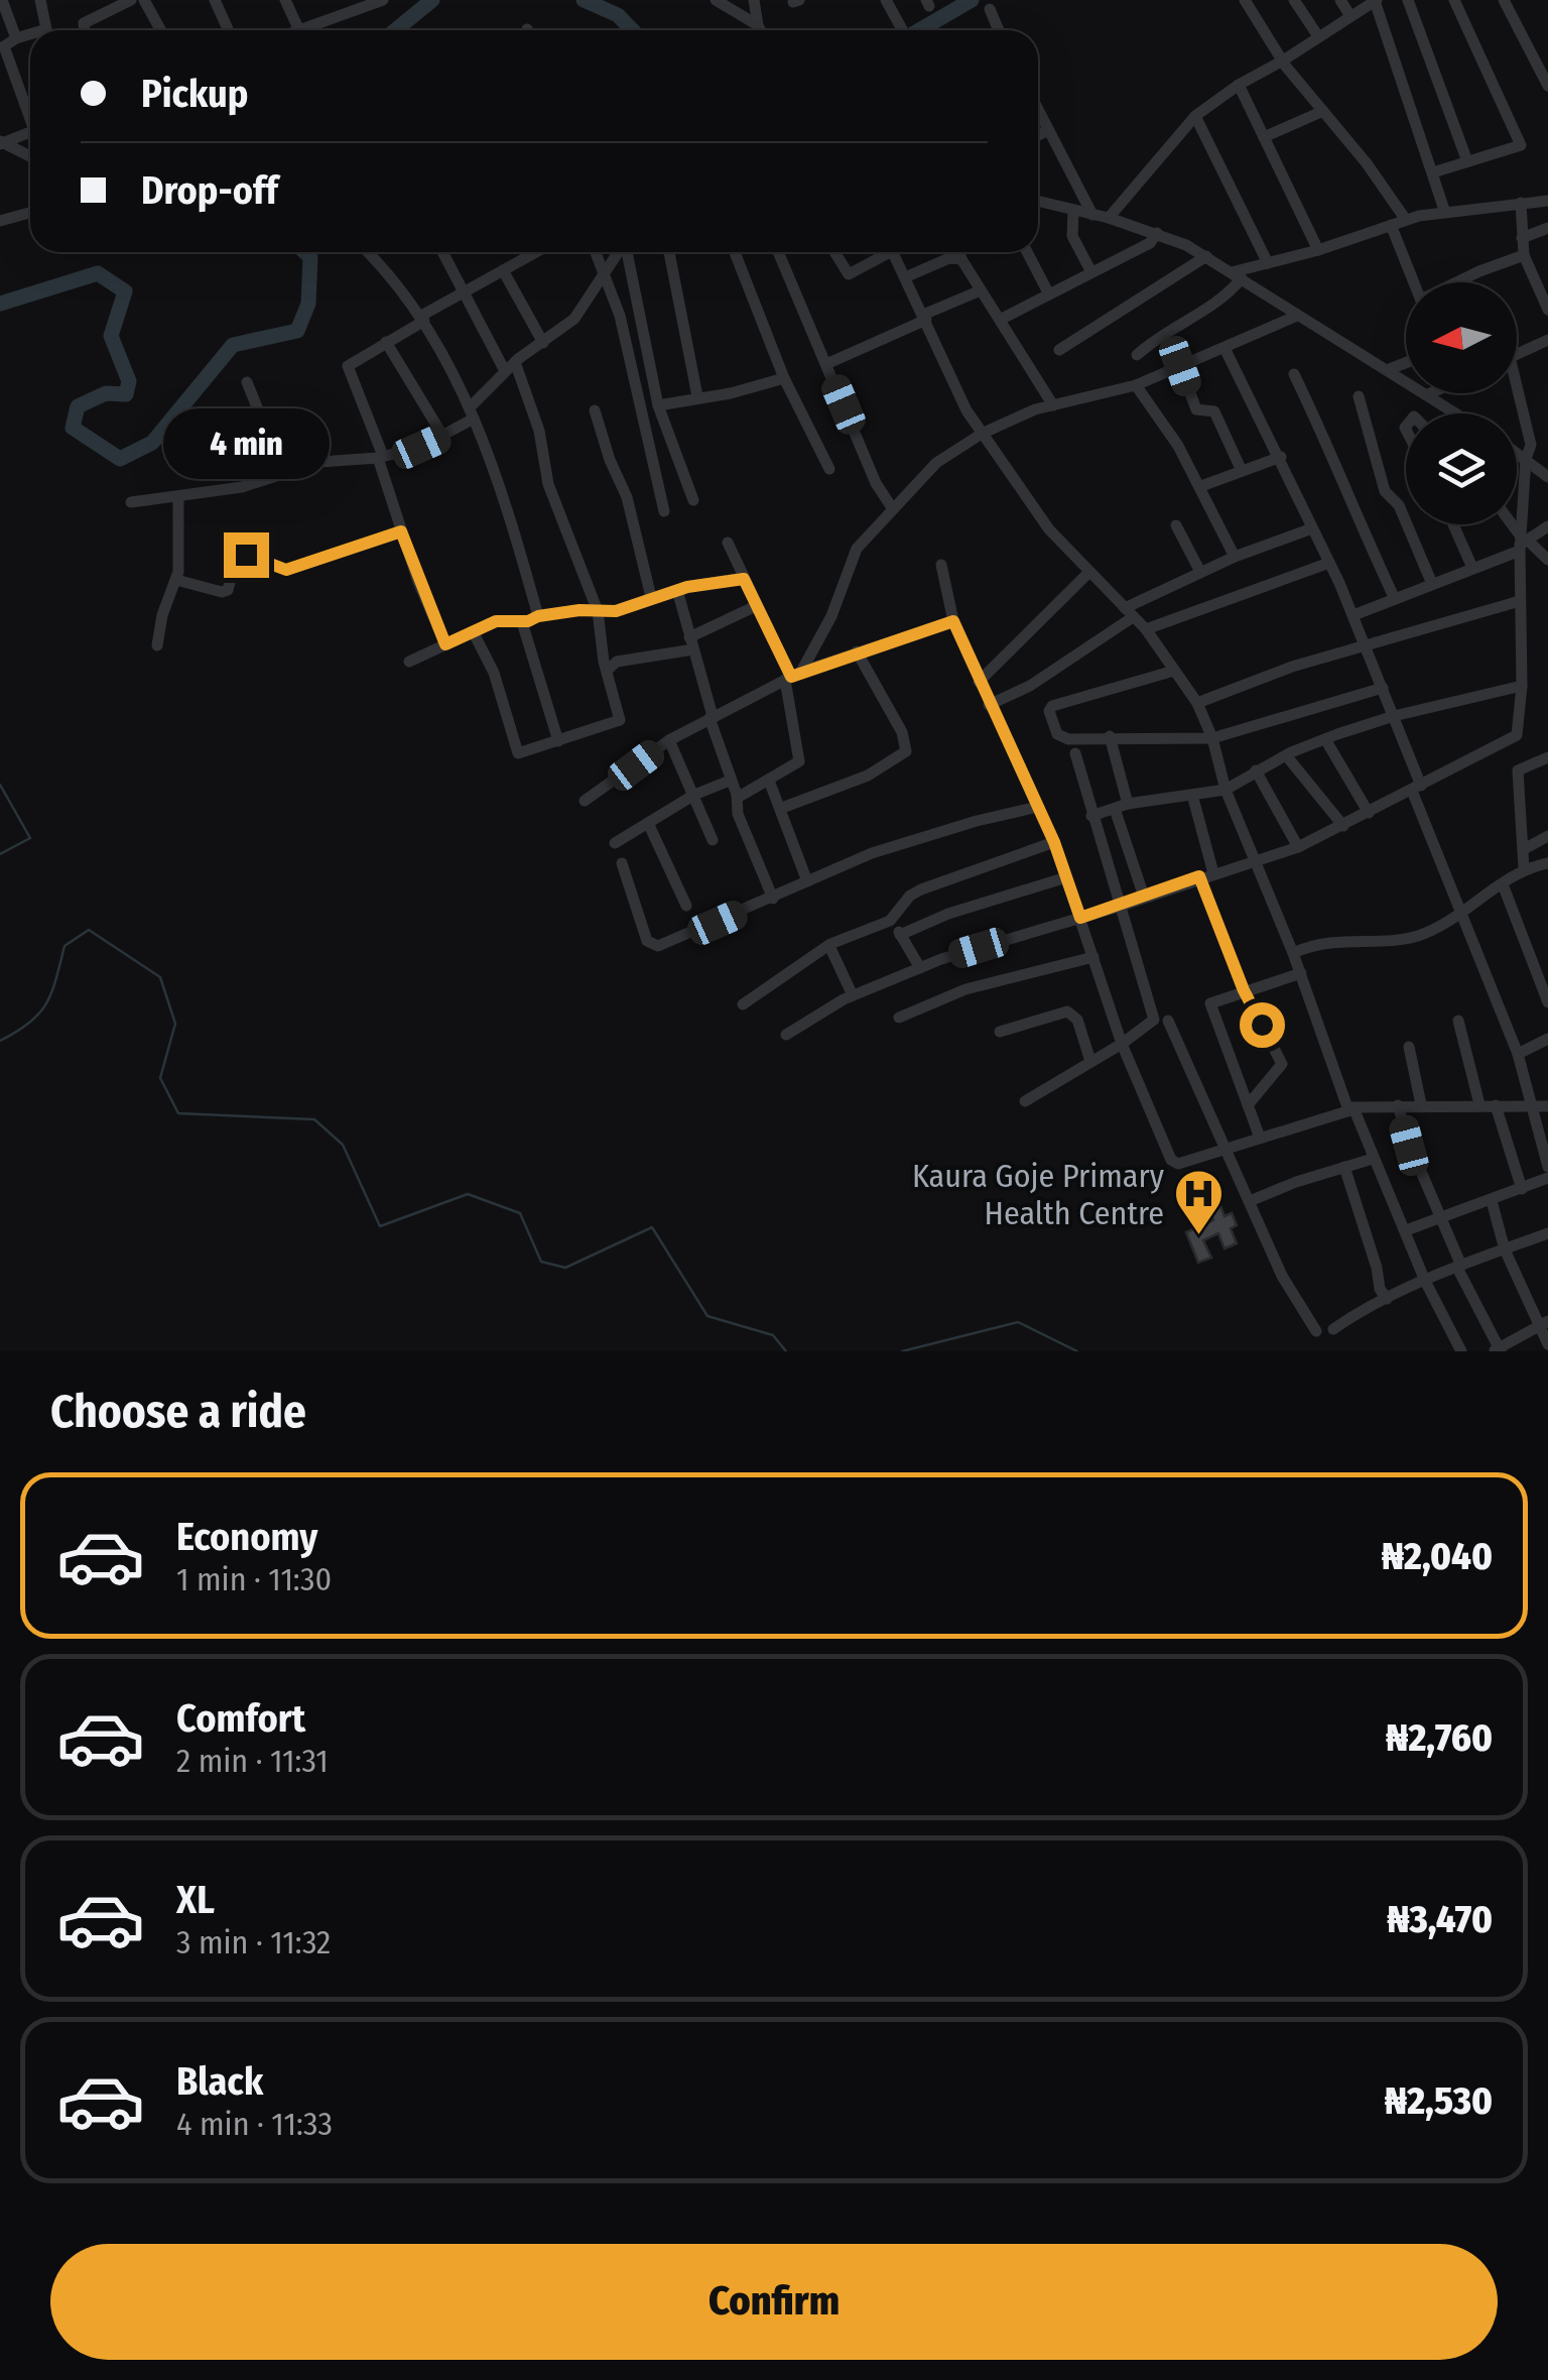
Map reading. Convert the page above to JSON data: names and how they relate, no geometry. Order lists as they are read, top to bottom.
{
  "places": {
    "hospital": ["Kaura Goje Primary Health Centre"]
  },
  "north": "left",
  "page": {
    "banner": ["Pickup", "Drop-off"],
    "bubble": "4 min",
    "heading": "Choose a ride",
    "list": [
      {
        "name": "Economy",
        "note": "1 min · 11:30",
        "value": "₦2,040"
      },
      {
        "name": "Comfort",
        "note": "2 min · 11:31",
        "value": "₦2,760"
      },
      {
        "name": "XL",
        "note": "3 min · 11:32",
        "value": "₦3,470"
      },
      {
        "name": "Black",
        "note": "4 min · 11:33",
        "value": "₦2,530"
      }
    ],
    "buttons": "Confirm"
  }
}
